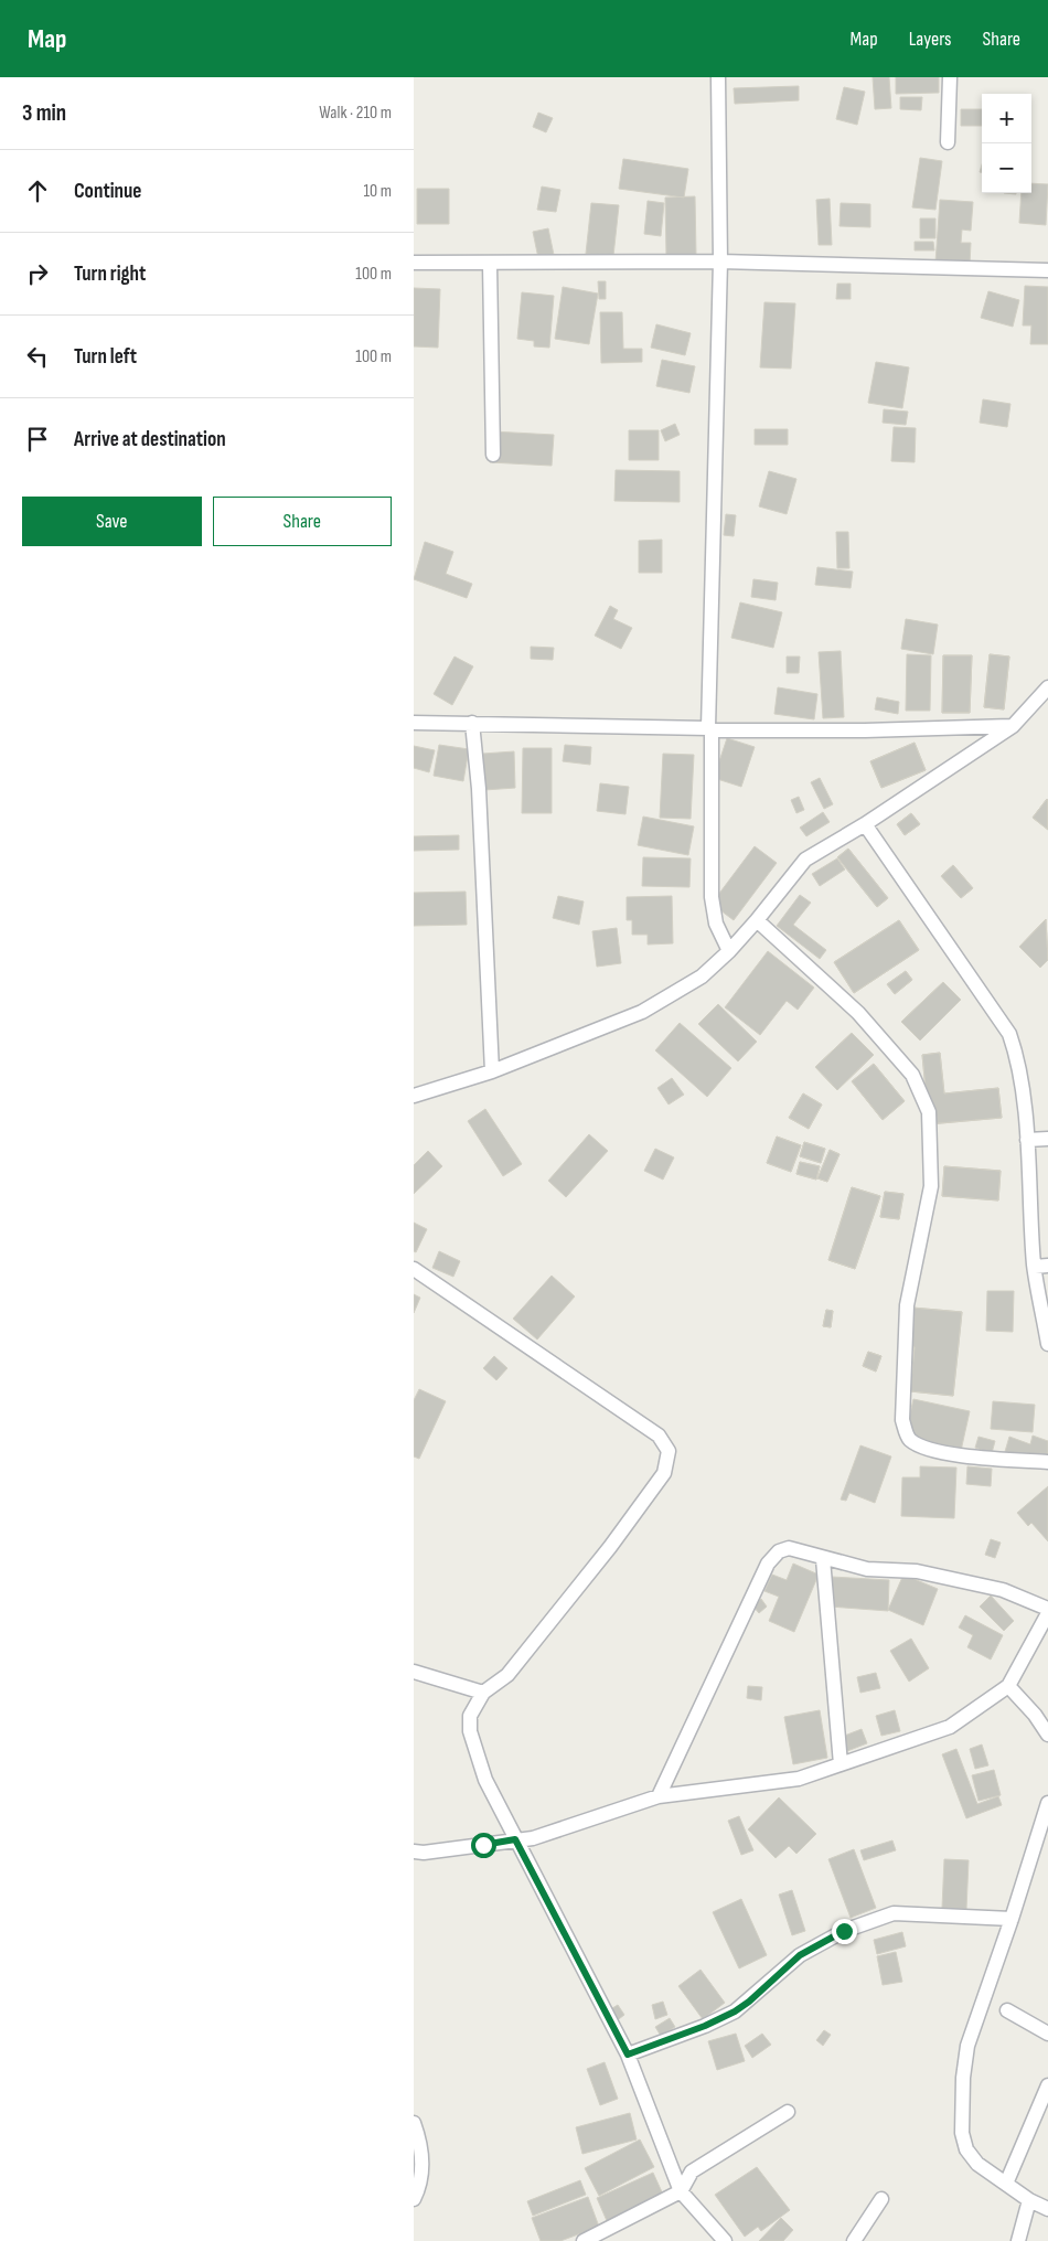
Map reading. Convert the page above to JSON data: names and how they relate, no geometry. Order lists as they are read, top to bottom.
{
  "page": {
    "header": "Map",
    "nav": ["Map", "Layers", "Share"],
    "heading": ["3 min", "Walk · 210 m"],
    "map_buttons": ["+", "−"],
    "list": [
      ["Continue", "10 m"],
      ["Turn right", "100 m"],
      ["Turn left", "100 m"],
      "Arrive at destination"
    ],
    "buttons": ["Save", "Share"]
  }
}
